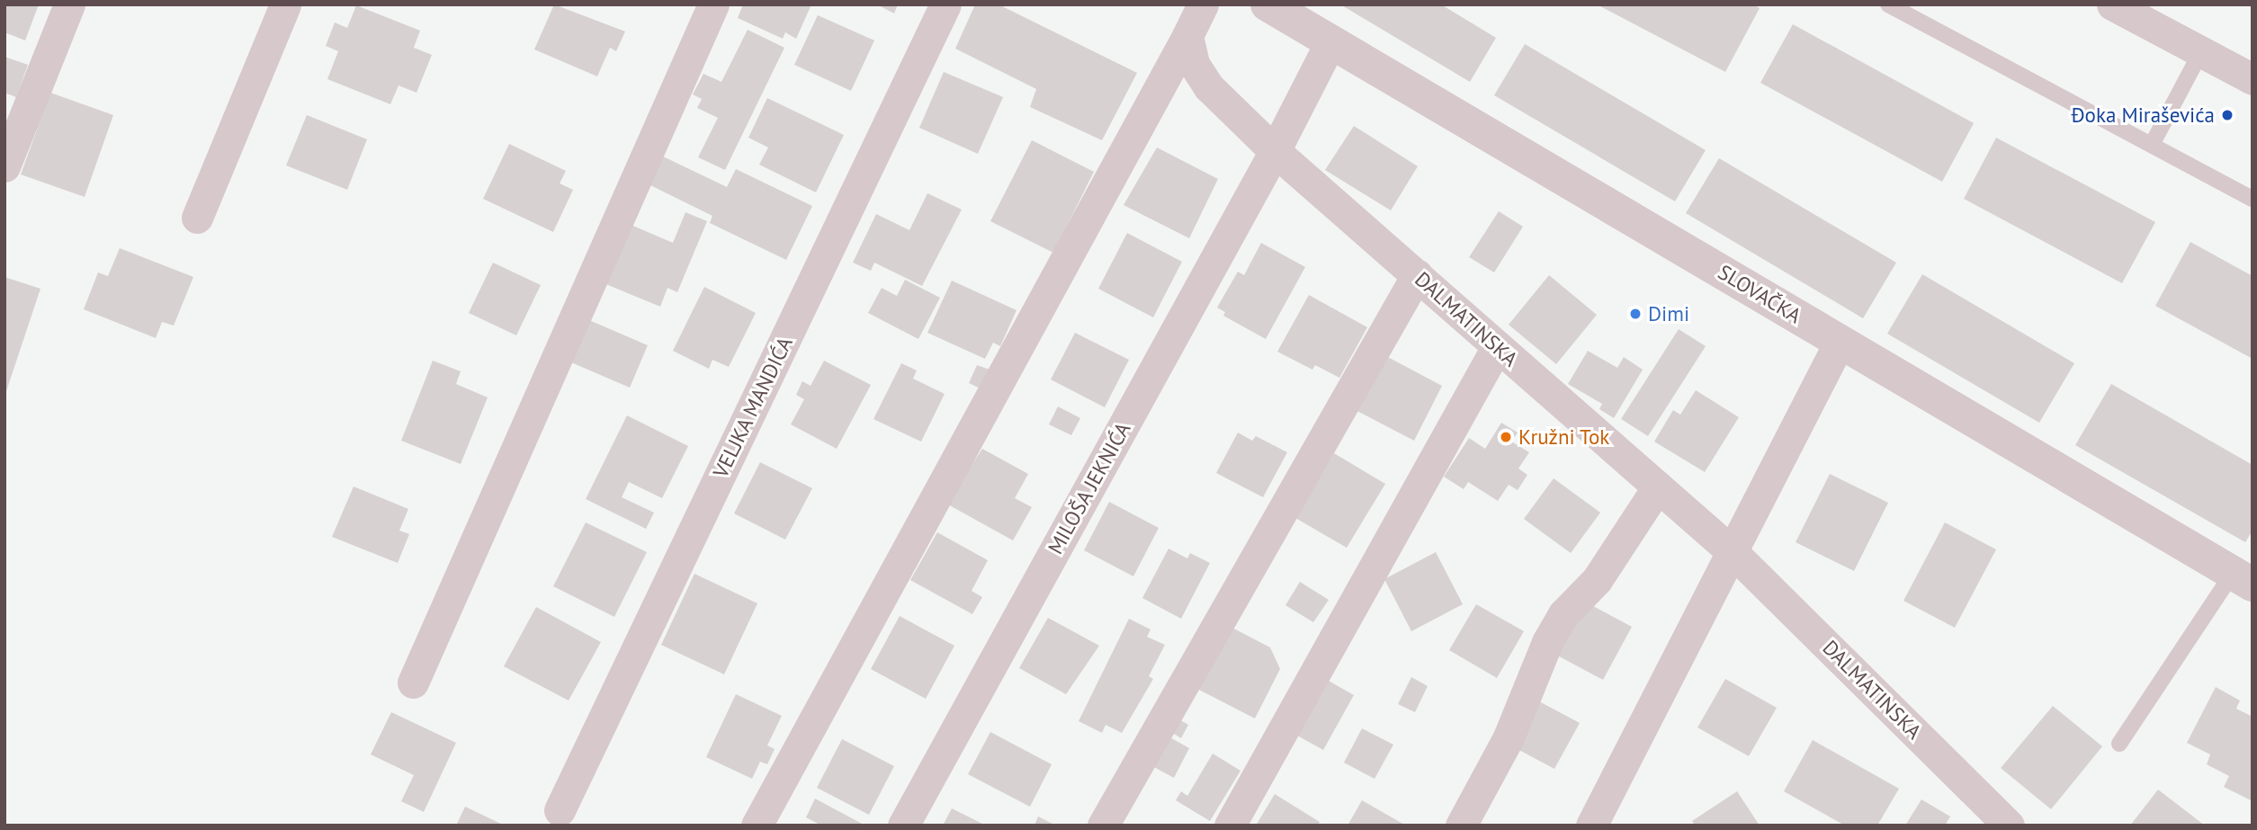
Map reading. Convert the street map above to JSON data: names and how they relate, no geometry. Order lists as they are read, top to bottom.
{
  "streets": {
    "street": [
      "SLOVAČKA",
      "DALMATINSKA",
      "VELJKA MANDIĆA",
      "MILOŠA JEKNIĆA"
    ]
  },
  "crossings": [
    ["DALMATINSKA", "MILOŠA JEKNIĆA"]
  ],
  "places": ["Đoka Miraševića", "Dimi", "Kružni Tok"]
}
